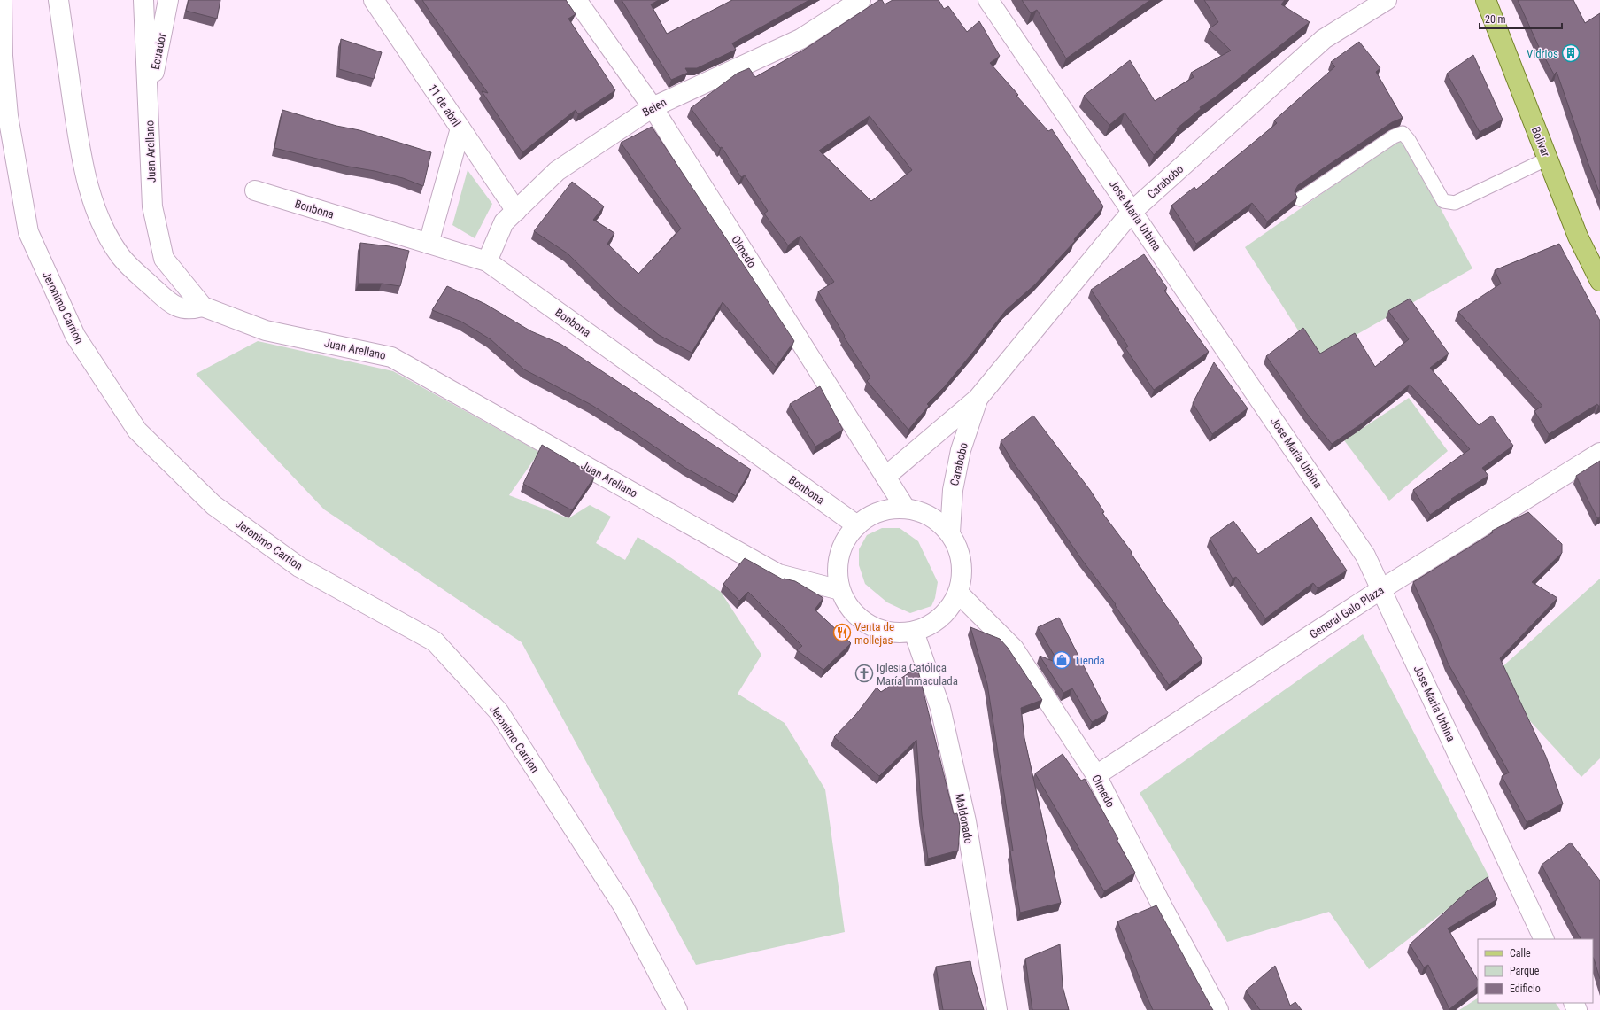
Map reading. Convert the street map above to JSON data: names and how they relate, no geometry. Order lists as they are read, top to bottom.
{
  "streets": {
    "main road": ["Bolivar"],
    "street": [
      "Ecuador",
      "11 de abril",
      "Belen",
      "Juan Arellano",
      "Carabobo",
      "Bonbona",
      "Jose Maria Urbina",
      "Olmedo",
      "Jeronimo Carrion",
      "General Galo Plaza",
      "Maldonado"
    ]
  },
  "crossings": [
    ["Ecuador", "Juan Arellano"],
    ["11 de abril", "Belen"],
    ["Belen", "Bonbona"],
    ["Belen", "Olmedo"],
    ["Juan Arellano", "Carabobo"],
    ["Juan Arellano", "Bonbona"],
    ["Juan Arellano", "Olmedo"],
    ["Juan Arellano", "Maldonado"],
    ["Carabobo", "Bonbona"],
    ["Carabobo", "Jose Maria Urbina"],
    ["Carabobo", "Olmedo"],
    ["Carabobo", "Maldonado"],
    ["Bonbona", "Olmedo"],
    ["Bonbona", "Maldonado"],
    ["Jose Maria Urbina", "General Galo Plaza"],
    ["Olmedo", "General Galo Plaza"],
    ["Olmedo", "Maldonado"]
  ],
  "places": {
    "building": ["Vidrios"],
    "restaurant": ["Venta de mollejas"],
    "shop": ["Tienda"],
    "church": ["Iglesia Católica María Inmaculada"]
  },
  "legend": ["Calle", "Parque", "Edificio"],
  "scale_bar": "20 m"
}
